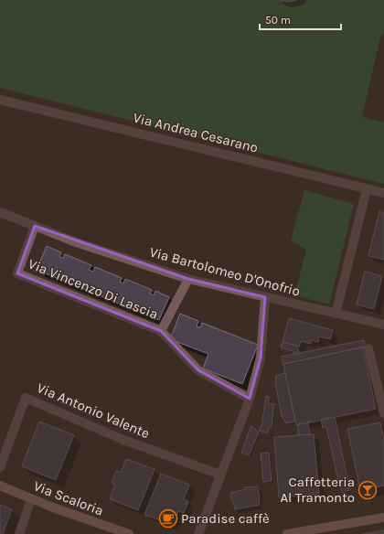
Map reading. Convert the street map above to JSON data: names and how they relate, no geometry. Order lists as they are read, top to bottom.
{
  "streets": {
    "main road": ["Via Scaloria"],
    "street": [
      "Via Andrea Cesarano",
      "Via Bartolomeo D'Onofrio",
      "Via Vincenzo Di Lascia",
      "Via Antonio Valente"
    ]
  },
  "crossings": [
    ["Via Bartolomeo D'Onofrio", "Via Vincenzo Di Lascia"]
  ],
  "places": {
    "bar": ["Caffetteria Al Tramonto"],
    "cafe": ["Paradise caffè"]
  },
  "scale_bar": "50 m"
}
